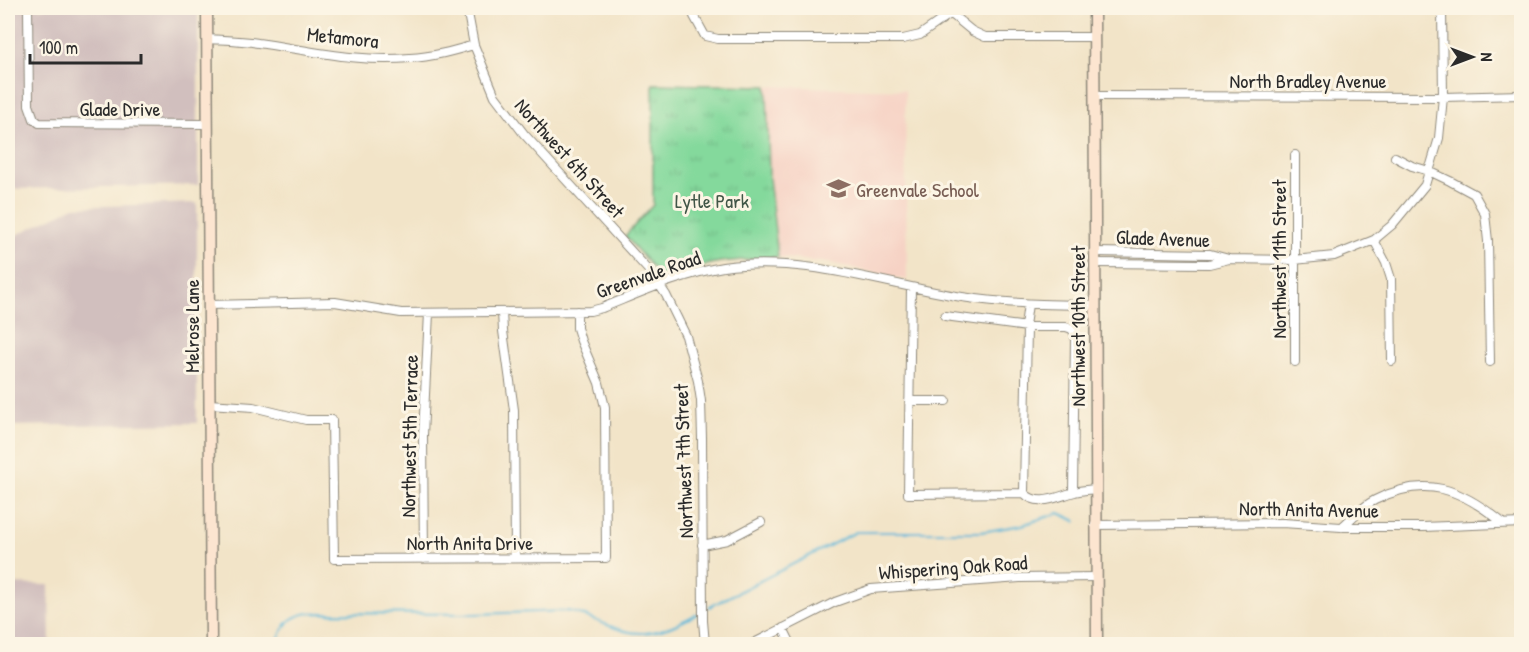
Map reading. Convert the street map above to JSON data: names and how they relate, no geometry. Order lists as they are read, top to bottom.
{
  "streets": {
    "street": [
      "Metamora",
      "North Bradley Avenue",
      "Glade Drive",
      "Northwest 6th Street",
      "Glade Avenue",
      "Northwest 11th Street",
      "Greenvale Road",
      "Melrose Lane",
      "Northwest 10th Street",
      "Northwest 5th Terrace",
      "Northwest 7th Street",
      "North Anita Avenue",
      "North Anita Drive",
      "Whispering Oak Road"
    ]
  },
  "crossings": [
    ["Metamora", "Northwest 6th Street"],
    ["Metamora", "Melrose Lane"],
    ["North Bradley Avenue", "Glade Avenue"],
    ["North Bradley Avenue", "Northwest 10th Street"],
    ["Glade Drive", "Melrose Lane"],
    ["Northwest 6th Street", "Greenvale Road"],
    ["Northwest 6th Street", "Northwest 7th Street"],
    ["Glade Avenue", "Northwest 11th Street"],
    ["Glade Avenue", "Northwest 10th Street"],
    ["Greenvale Road", "Melrose Lane"],
    ["Greenvale Road", "Northwest 10th Street"],
    ["Greenvale Road", "Northwest 5th Terrace"],
    ["Greenvale Road", "Northwest 7th Street"],
    ["Greenvale Road", "North Anita Drive"],
    ["Melrose Lane", "North Anita Drive"],
    ["Northwest 10th Street", "North Anita Avenue"],
    ["Northwest 10th Street", "Whispering Oak Road"],
    ["Northwest 5th Terrace", "North Anita Drive"]
  ],
  "parks": ["Lytle Park"],
  "places": {
    "school or university": ["Greenvale School"]
  },
  "scale_bar": "100 m",
  "north": "right"
}
